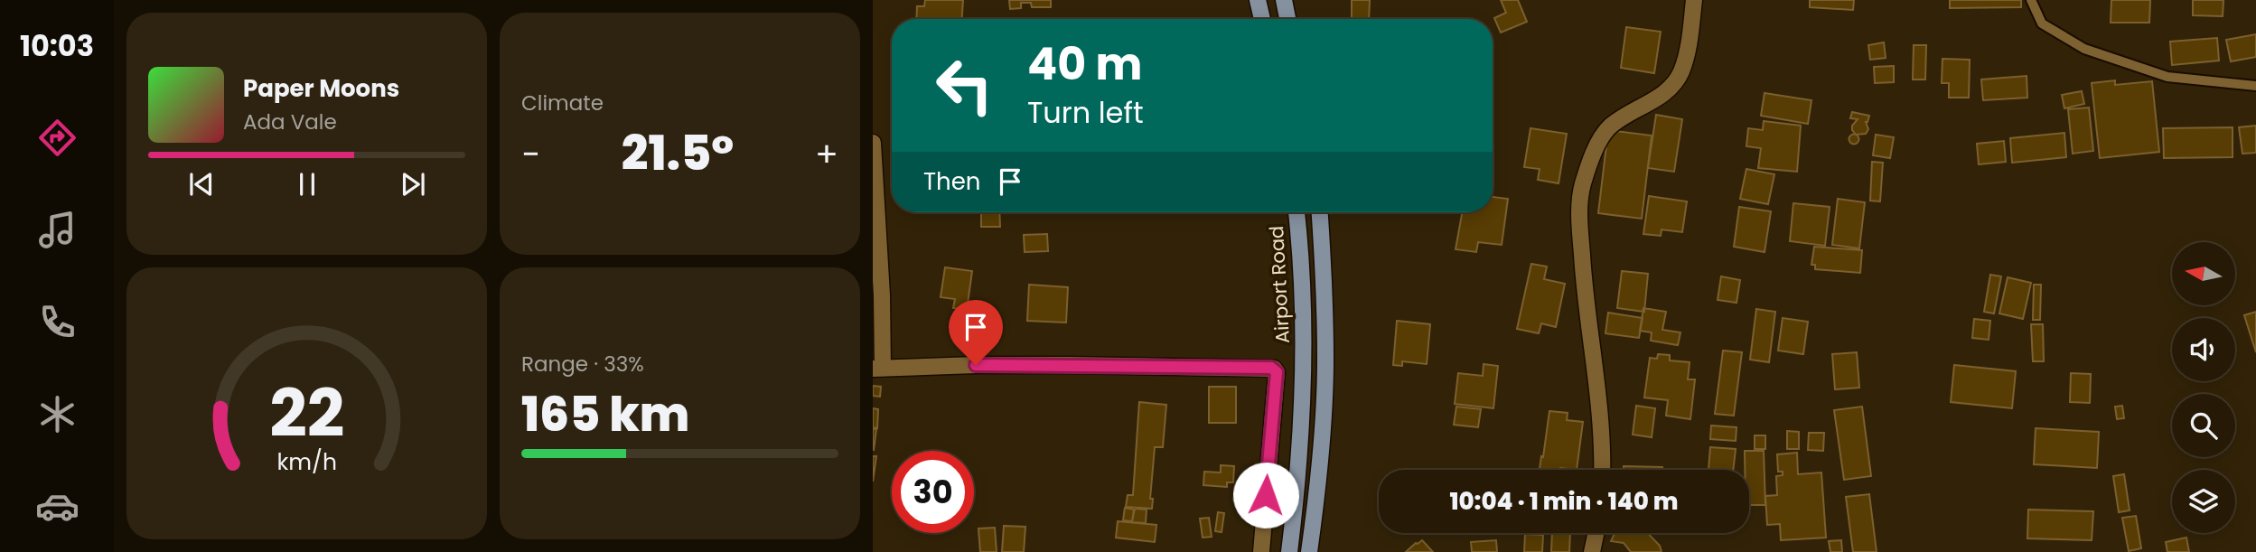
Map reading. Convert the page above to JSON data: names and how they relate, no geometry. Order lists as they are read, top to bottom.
{
  "streets": {
    "main road": ["Airport Road"]
  },
  "north": "left",
  "page": {
    "tabs": "10:03",
    "tile": [
      "Climate",
      ["Range · 33%", "165 km"]
    ],
    "turn": ["40 m", "Turn left"],
    "song": ["Paper Moons", "Ada Vale"],
    "heat": ["−", "21.5°", "+"],
    "then": "Then",
    "limit": "30",
    "trip": "10:04 · 1 min · 140 m",
    "gauge": ["22", "km/h"]
  }
}
